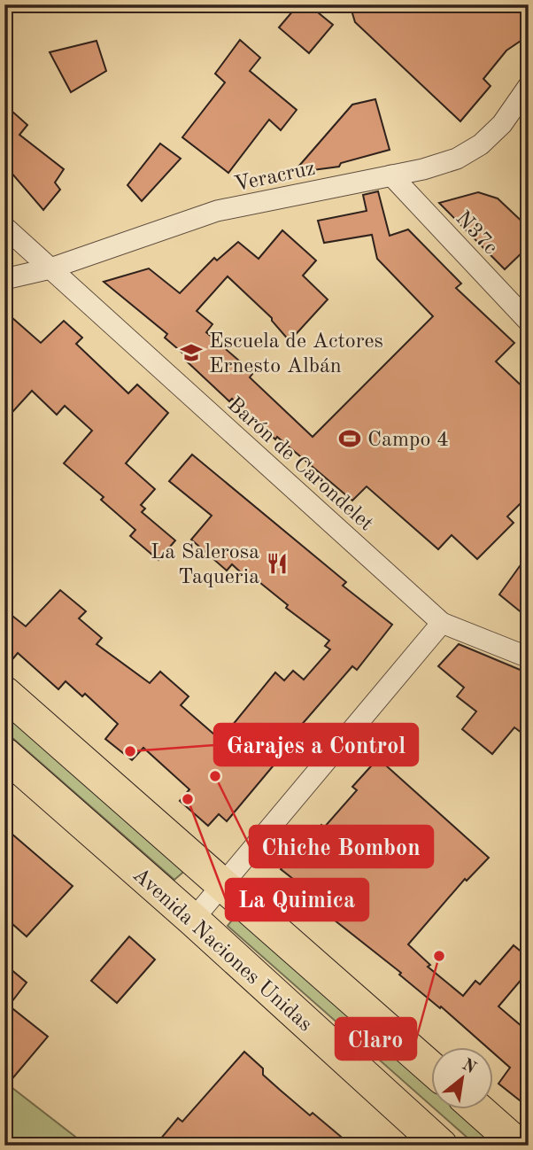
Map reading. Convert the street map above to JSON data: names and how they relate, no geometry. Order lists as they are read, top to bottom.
{
  "streets": {
    "main road": ["Avenida Naciones Unidas"],
    "street": ["Veracruz", "N37c", "Barón de Carondelet"]
  },
  "crossings": [
    ["Veracruz", "N37c"],
    ["Veracruz", "Barón de Carondelet"]
  ],
  "places": {
    "school or university": ["Escuela de Actores Ernesto Albán"],
    "sports": ["Campo 4"],
    "restaurant": ["La Salerosa Taqueria"],
    "other": [
      "Garajes a Control",
      "Chiche Bombon",
      "La Quimica",
      "Claro"
    ]
  },
  "north": "top right"
}
